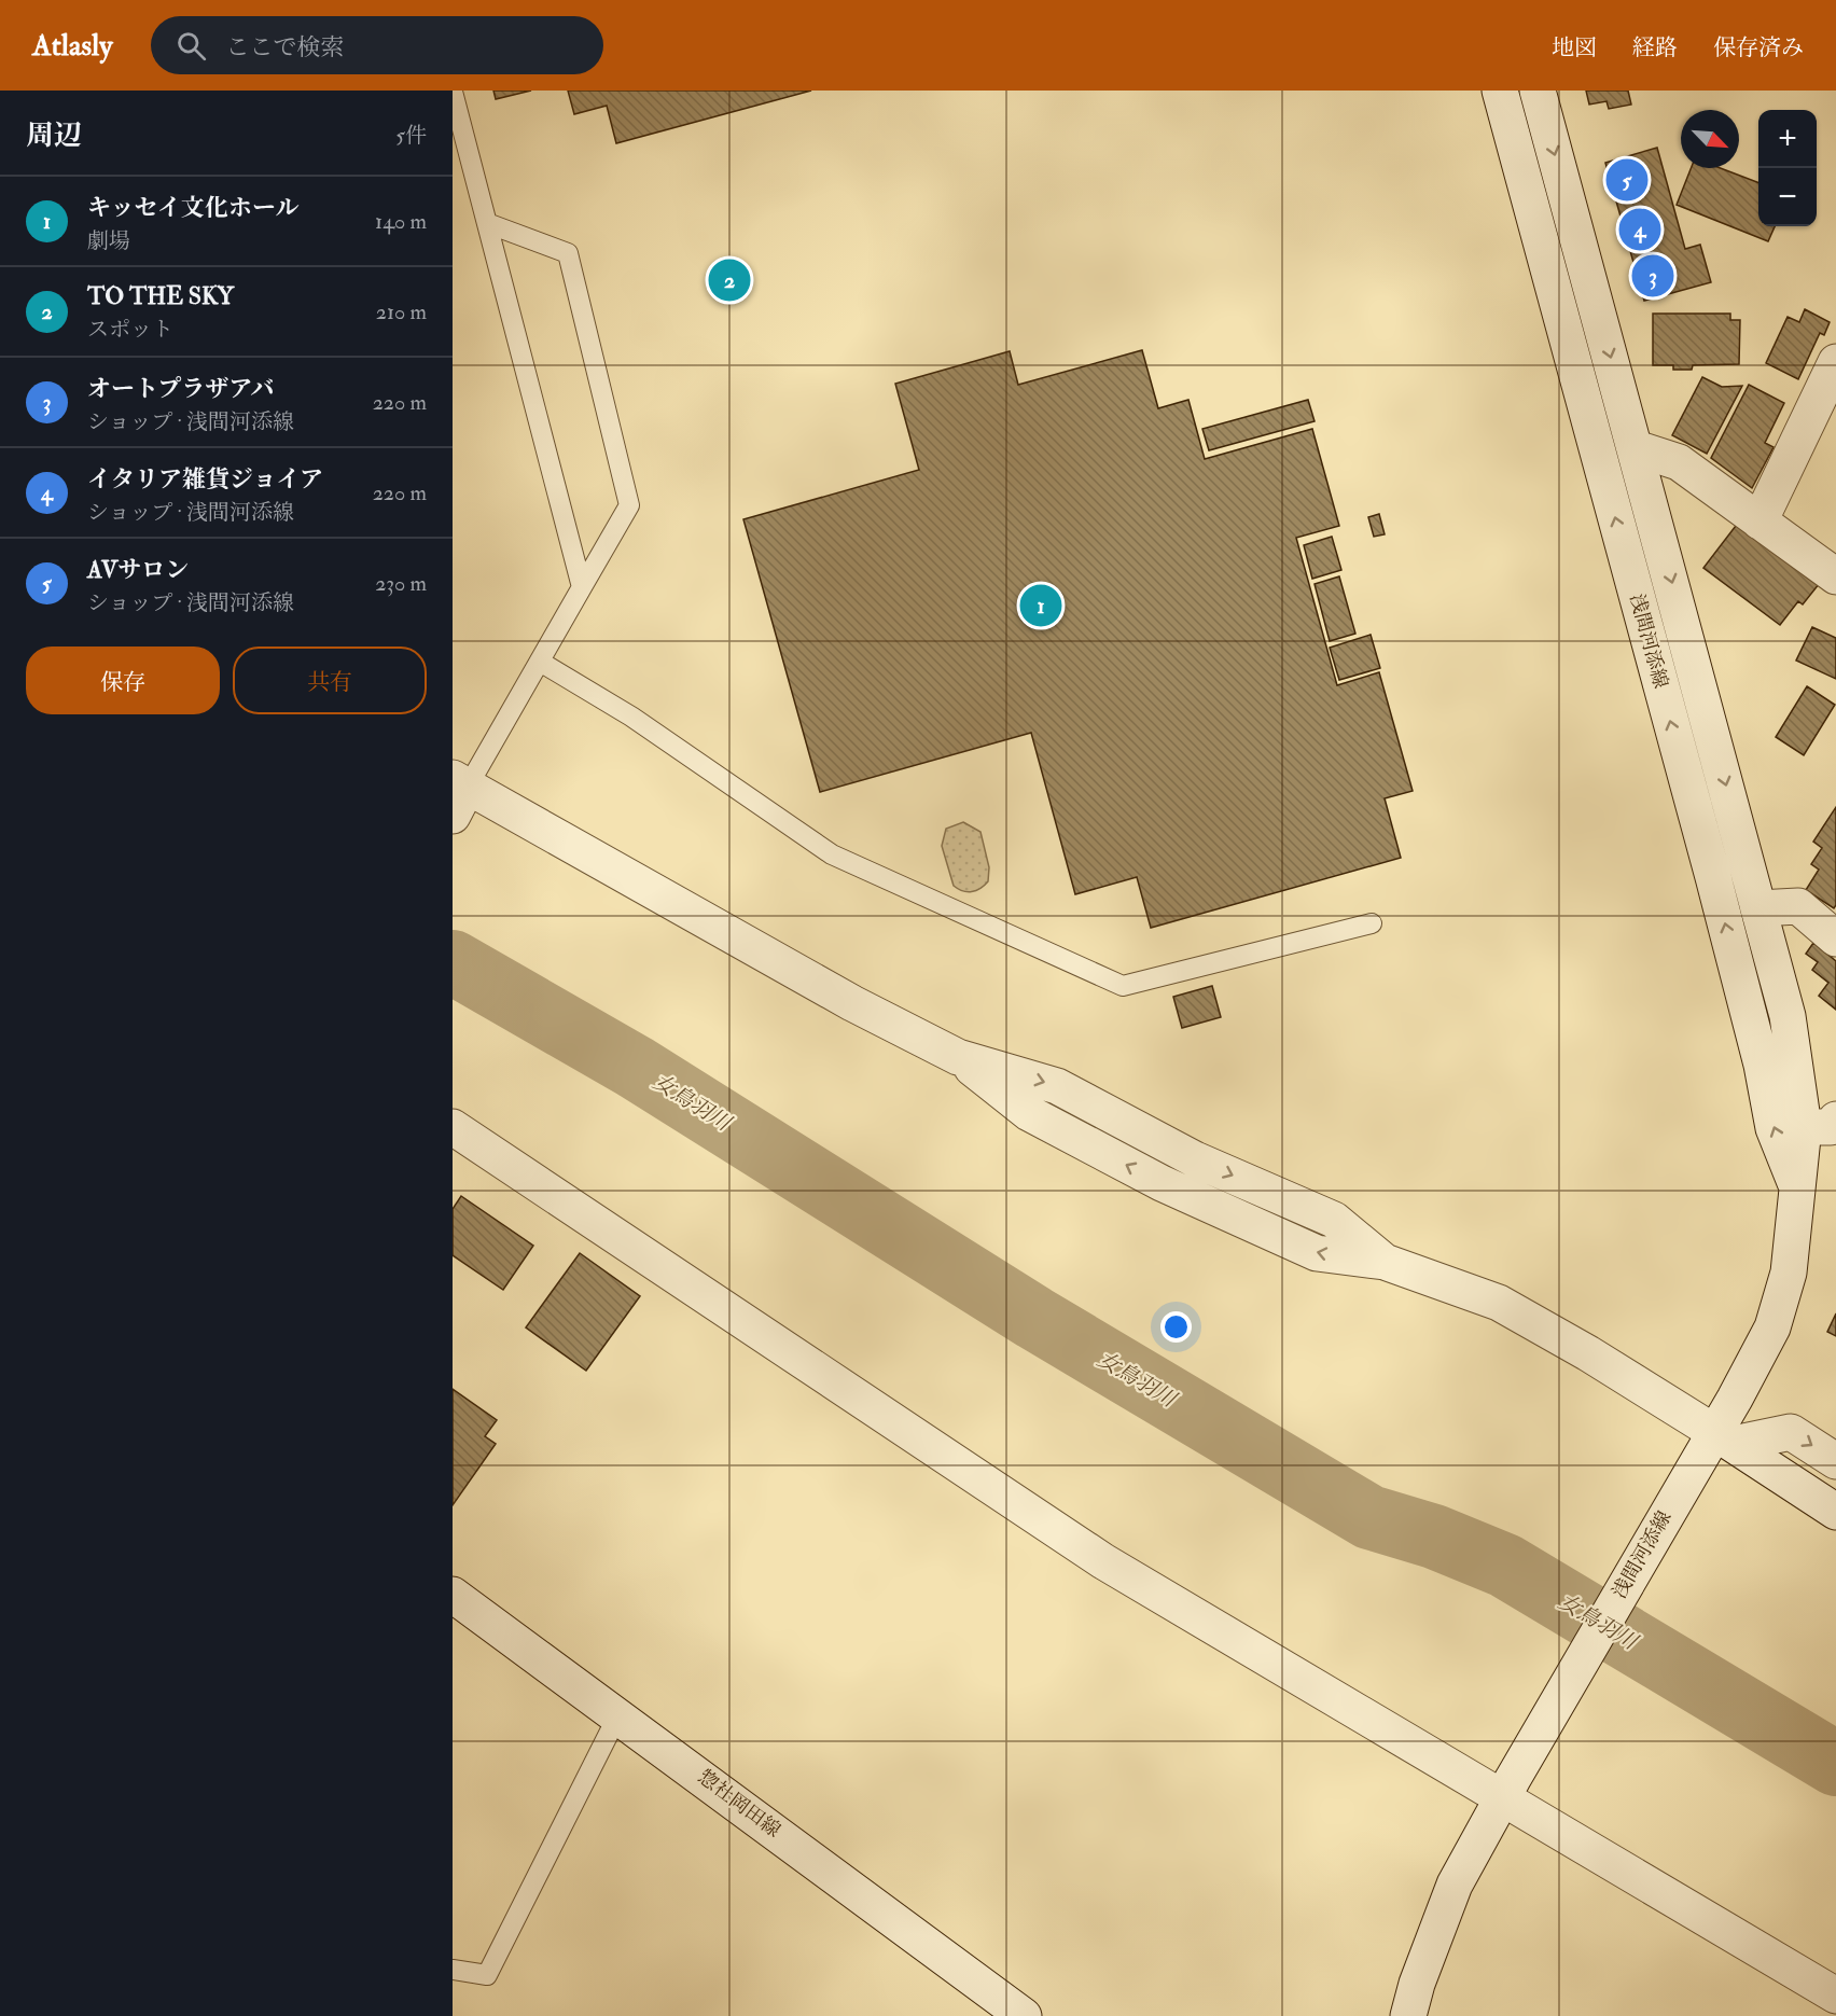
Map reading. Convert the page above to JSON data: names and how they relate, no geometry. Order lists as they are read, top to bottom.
{
  "streets": {
    "main road": ["浅間河添線", "惣社岡田線"]
  },
  "water": ["女鳥羽川"],
  "north": "bottom right",
  "page": {
    "header": "Atlasly",
    "search": "ここで検索",
    "nav": ["地図", "経路", "保存済み"],
    "heading": ["周辺", "5件"],
    "map_buttons": ["+", "−"],
    "pins": [
      "5",
      "4",
      "3",
      "2",
      "1"
    ],
    "list": [
      {
        "mark": "1",
        "name": "キッセイ文化ホール",
        "note": "劇場",
        "value": "140 m"
      },
      {
        "mark": "2",
        "name": "TO THE SKY",
        "note": "スポット",
        "value": "210 m"
      },
      {
        "mark": "3",
        "name": "オートプラザアバ",
        "note": "ショップ · 浅間河添線",
        "value": "220 m"
      },
      {
        "mark": "4",
        "name": "イタリア雑貨ジョイア",
        "note": "ショップ · 浅間河添線",
        "value": "220 m"
      },
      {
        "mark": "5",
        "name": "AVサロン",
        "note": "ショップ · 浅間河添線",
        "value": "230 m"
      }
    ],
    "buttons": ["保存", "共有"]
  }
}
